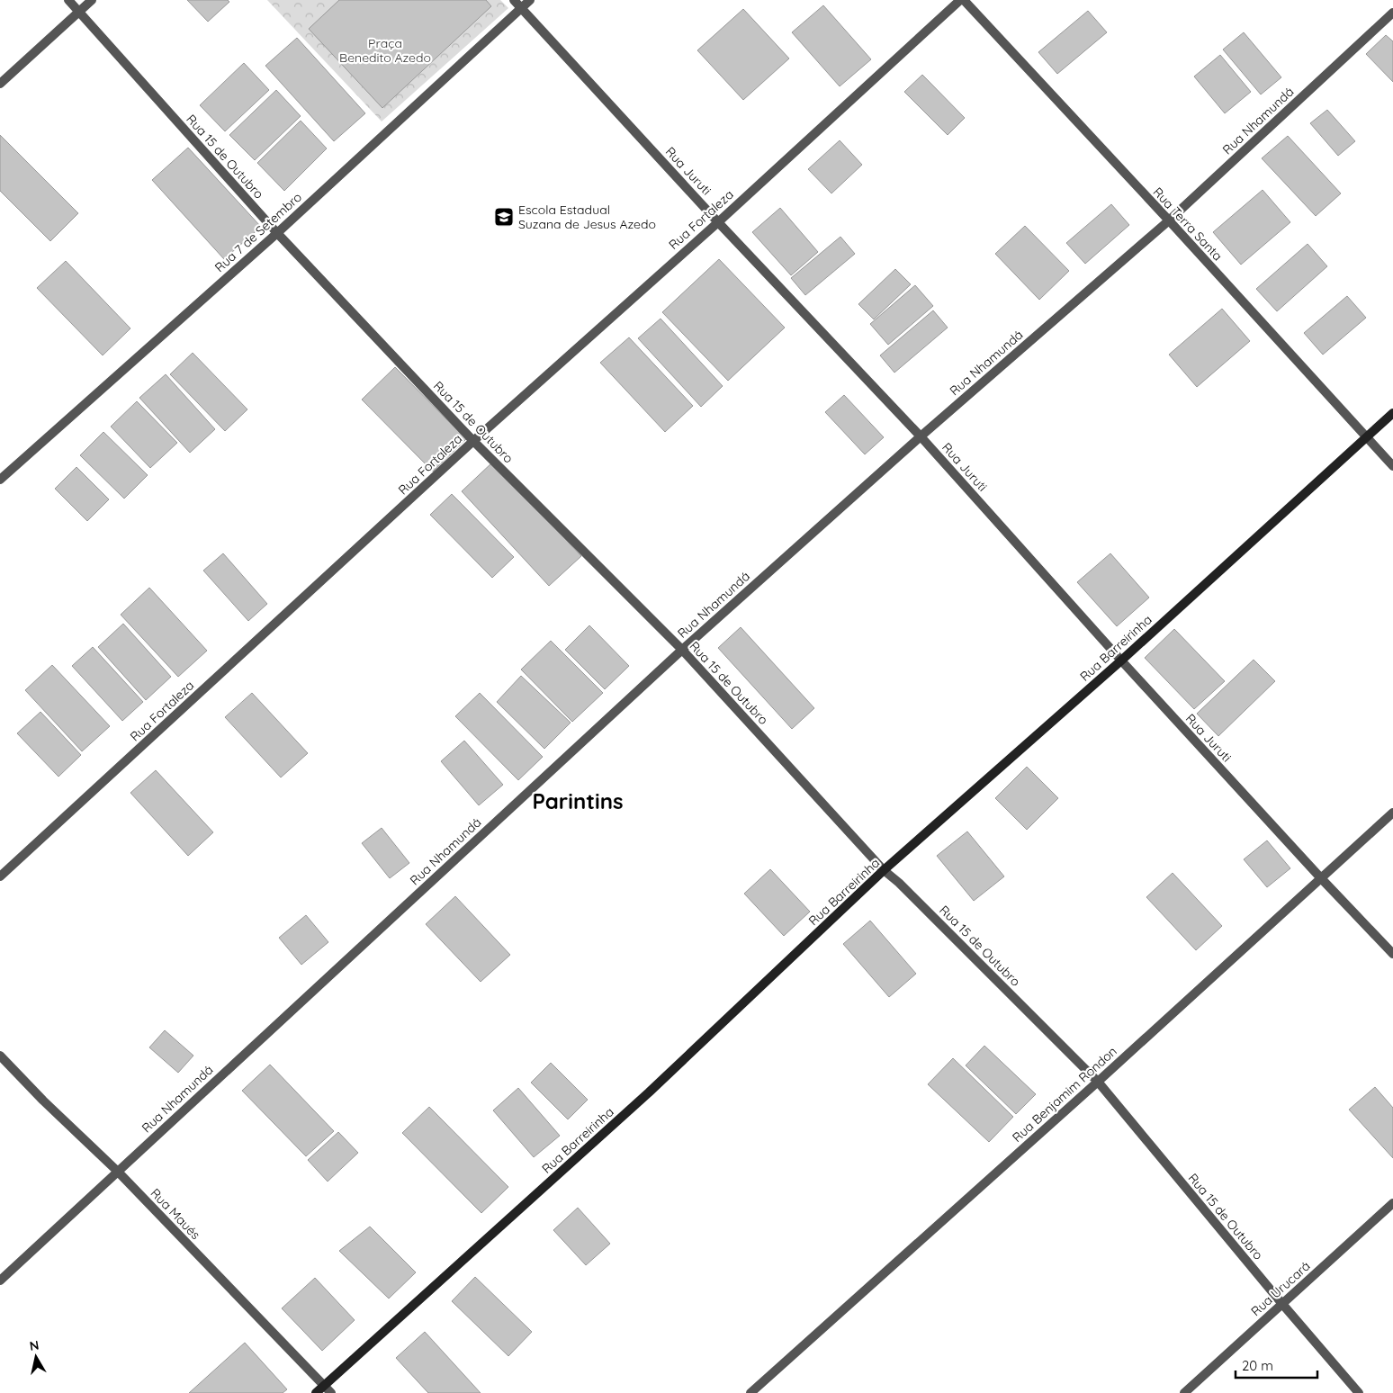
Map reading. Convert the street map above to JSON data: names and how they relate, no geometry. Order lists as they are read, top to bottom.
{
  "streets": {
    "street": [
      "Rua Nhamundá",
      "Rua 15 de Outubro",
      "Rua Juruti",
      "Rua Fortaleza",
      "Rua Terra Santa",
      "Rua 7 de Setembro",
      "Rua Barreirinha",
      "Rua Benjamim Rondon",
      "Rua Maués",
      "Rua Urucará"
    ]
  },
  "crossings": [
    ["Rua Nhamundá", "Rua 15 de Outubro"],
    ["Rua Nhamundá", "Rua Juruti"],
    ["Rua Nhamundá", "Rua Terra Santa"],
    ["Rua Nhamundá", "Rua Maués"],
    ["Rua 15 de Outubro", "Rua Fortaleza"],
    ["Rua 15 de Outubro", "Rua 7 de Setembro"],
    ["Rua 15 de Outubro", "Rua Barreirinha"],
    ["Rua 15 de Outubro", "Rua Benjamim Rondon"],
    ["Rua 15 de Outubro", "Rua Urucará"],
    ["Rua Juruti", "Rua Fortaleza"],
    ["Rua Juruti", "Rua 7 de Setembro"],
    ["Rua Juruti", "Rua Barreirinha"],
    ["Rua Juruti", "Rua Benjamim Rondon"],
    ["Rua Terra Santa", "Rua Barreirinha"],
    ["Rua Barreirinha", "Rua Maués"]
  ],
  "districts": ["Parintins"],
  "parks": ["Praça Benedito Azedo"],
  "places": {
    "school or university": ["Escola Estadual Suzana de Jesus Azedo"]
  },
  "scale_bar": "20 m",
  "north": "top"
}
